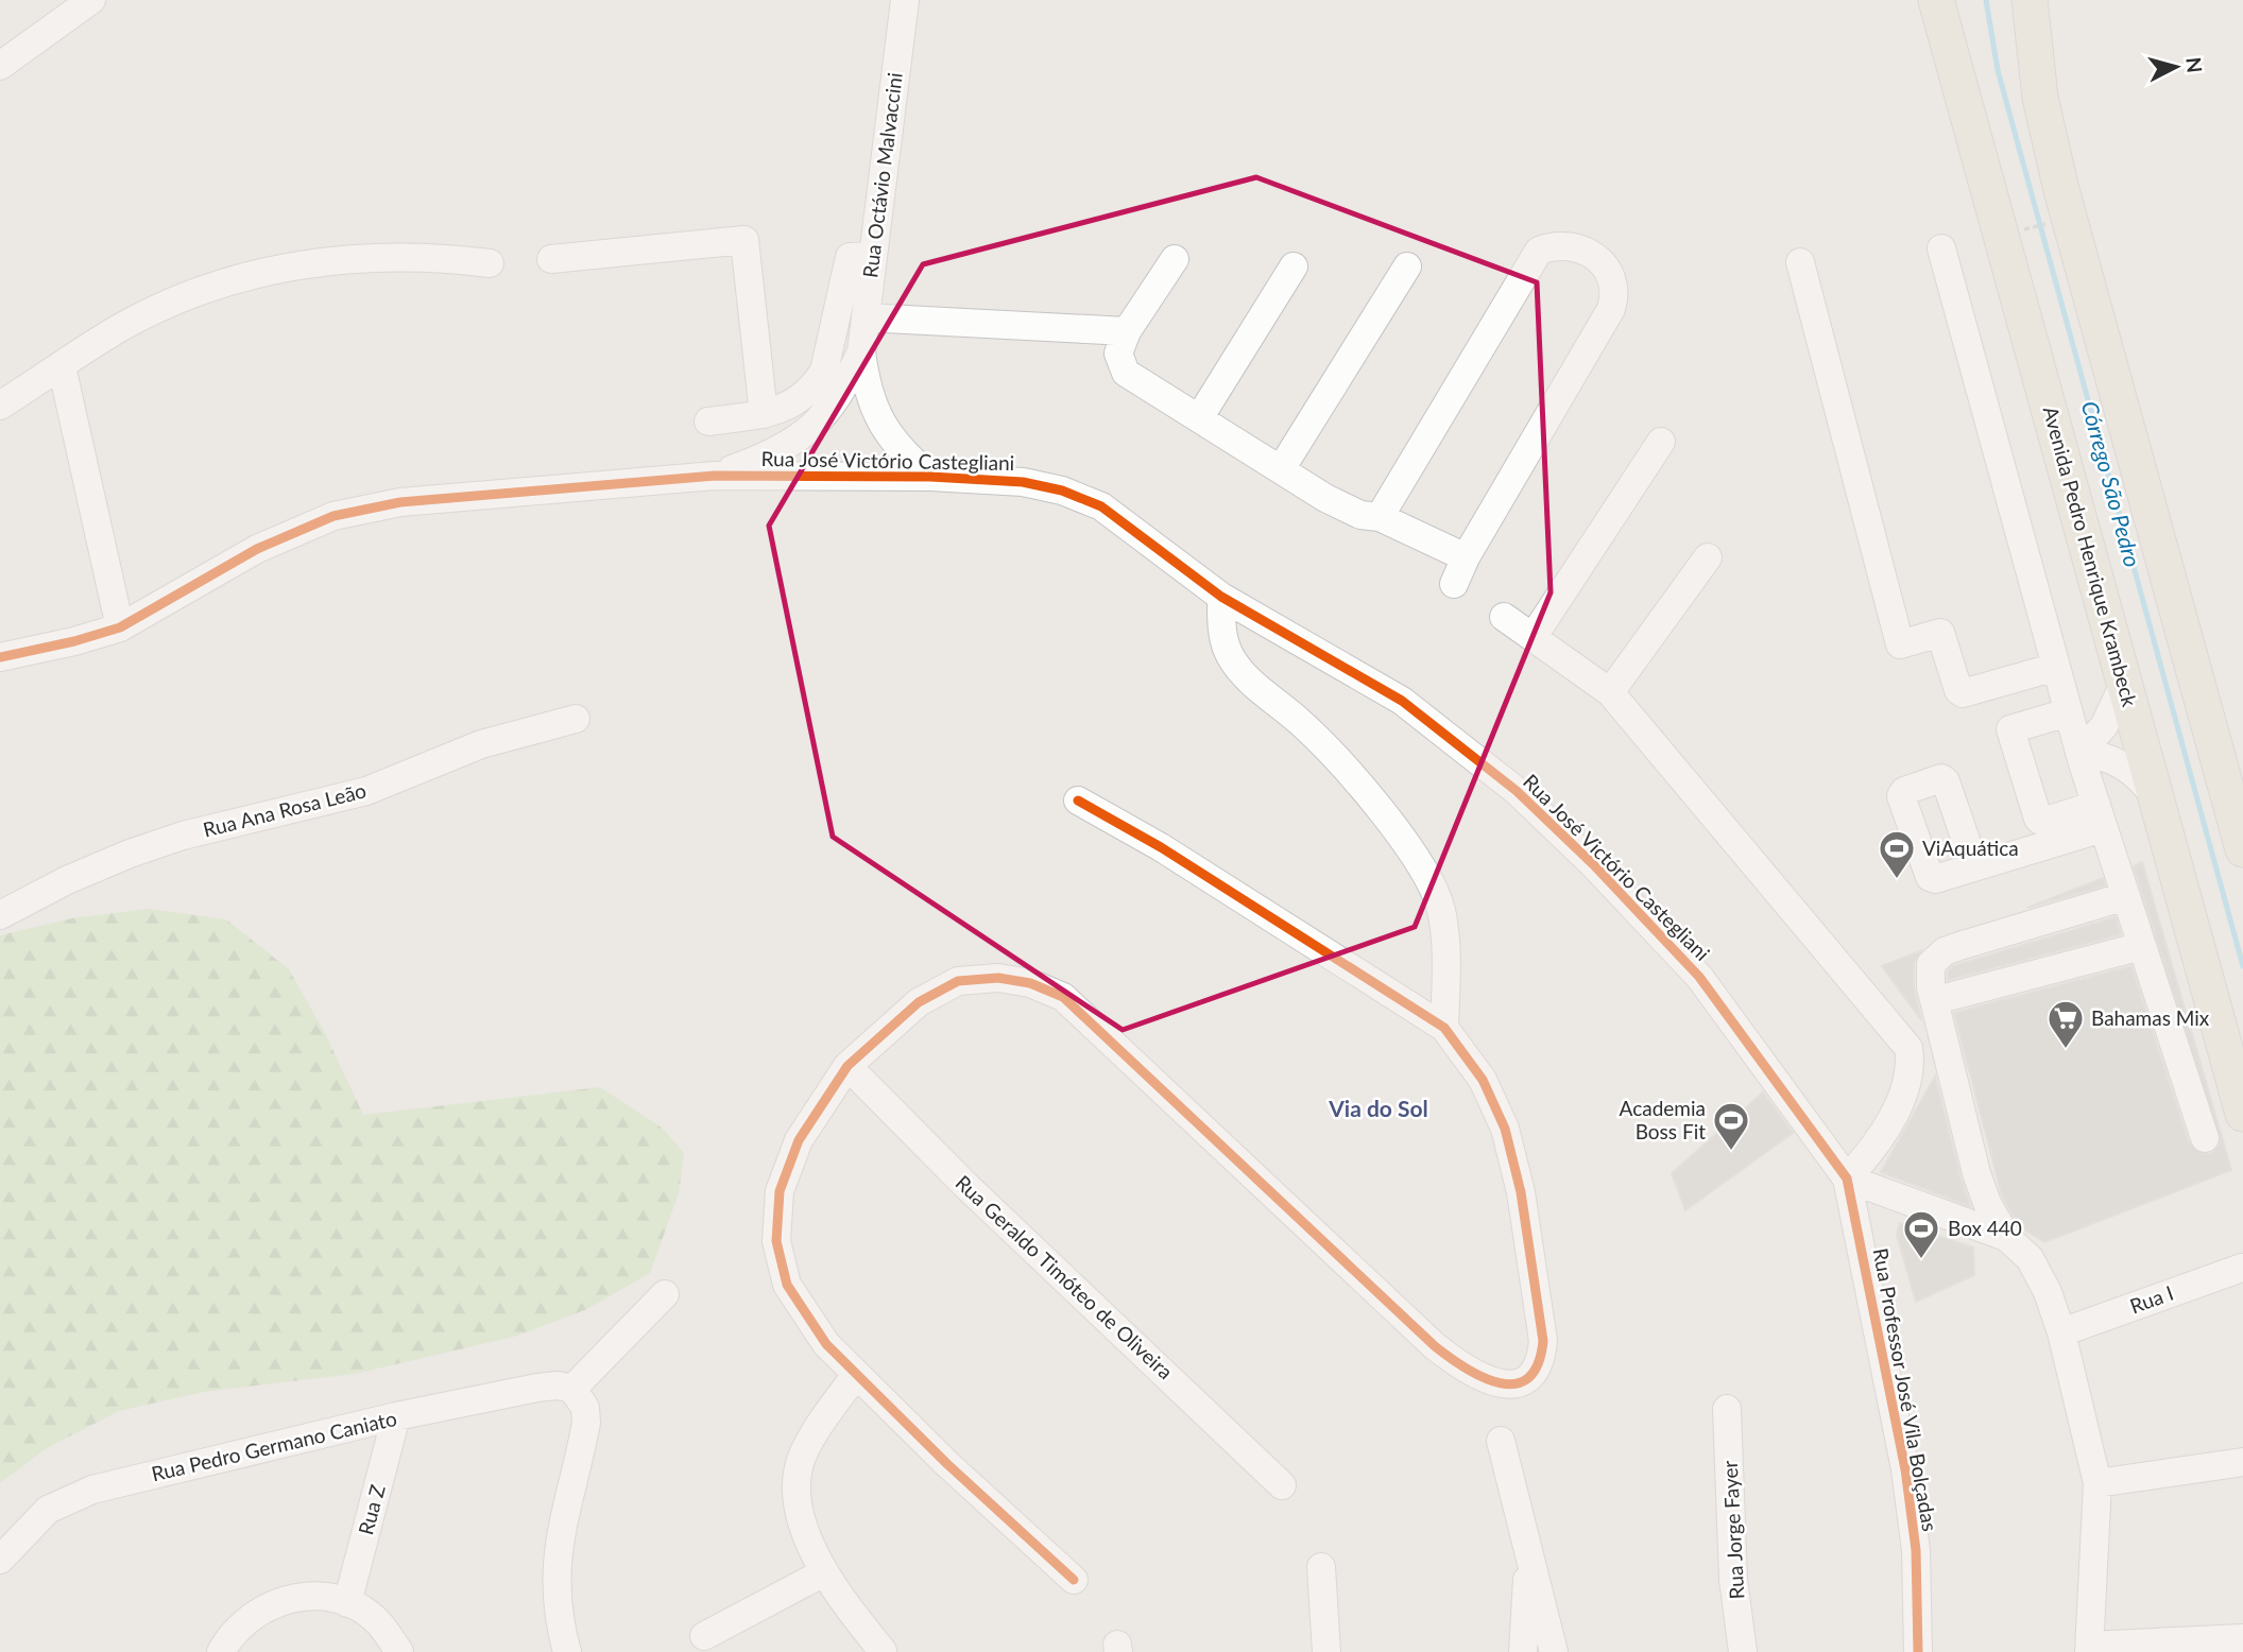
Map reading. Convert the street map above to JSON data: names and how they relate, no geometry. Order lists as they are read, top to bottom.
{
  "streets": {
    "main road": ["Avenida Pedro Henrique Krambeck"],
    "street": [
      "Rua Octávio Malvaccini",
      "Rua José Victório Castegliani",
      "Rua Ana Rosa Leão",
      "Rua Geraldo Timóteo de Oliveira",
      "Rua I",
      "Rua Professor José Vila Bolçadas",
      "Rua Pedro Germano Caniato",
      "Rua Z",
      "Rua Jorge Fayer"
    ]
  },
  "crossings": [
    ["Rua Octávio Malvaccini", "Rua José Victório Castegliani"],
    ["Rua José Victório Castegliani", "Rua Professor José Vila Bolçadas"],
    ["Rua Pedro Germano Caniato", "Rua Z"]
  ],
  "districts": ["Via do Sol"],
  "water": ["Córrego São Pedro"],
  "places": {
    "sports": ["ViAquática", "Academia Boss Fit", "Box 440"],
    "supermarket": ["Bahamas Mix"]
  },
  "north": "right"
}
